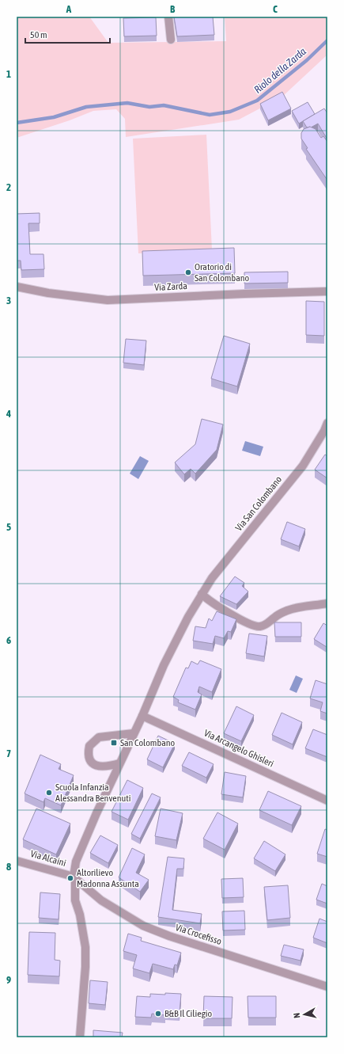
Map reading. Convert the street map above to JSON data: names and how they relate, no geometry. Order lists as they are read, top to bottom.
{
  "streets": {
    "street": [
      "Via Zarda",
      "Via San Colombano",
      "Via Arcangelo Ghisleri",
      "Via Alcaini",
      "Via Crocefisso"
    ]
  },
  "crossings": [
    ["Via San Colombano", "Via Arcangelo Ghisleri"],
    ["Via San Colombano", "Via Alcaini"],
    ["Via San Colombano", "Via Crocefisso"],
    ["Via Alcaini", "Via Crocefisso"]
  ],
  "water": ["Riolo della Zarda"],
  "places": {
    "other": [
      "Oratorio di San Colombano",
      "Scuola Infanzia Alessandra Benvenuti",
      "Altorilievo Madonna Assunta",
      "B&B Il Ciliegio"
    ],
    "transit": ["San Colombano"]
  },
  "scale_bar": "50 m",
  "north": "left",
  "grid": {
    "columns": ["A", "B", "C"],
    "rows": [
      "1",
      "2",
      "3",
      "4",
      "5",
      "6",
      "7",
      "8",
      "9"
    ]
  }
}
